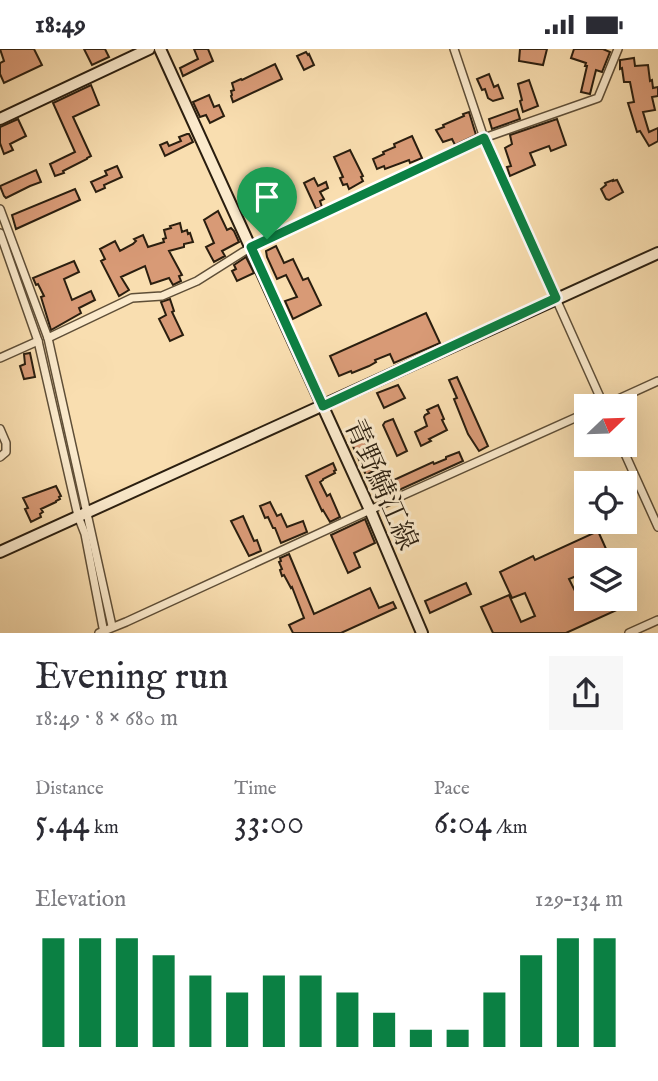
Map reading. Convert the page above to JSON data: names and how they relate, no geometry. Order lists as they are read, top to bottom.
{
  "streets": {
    "main road": ["青野鯖江線"]
  },
  "north": "top right",
  "page": {
    "status": "18:49",
    "heading": ["Evening run", "18:49 · 8 × 680 m"],
    "stats": [
      ["Distance", "5.44 km"],
      ["Time", "33:00"],
      ["Pace", "6:04 /km"]
    ],
    "chart": ["Elevation", "129–134 m"]
  }
}
